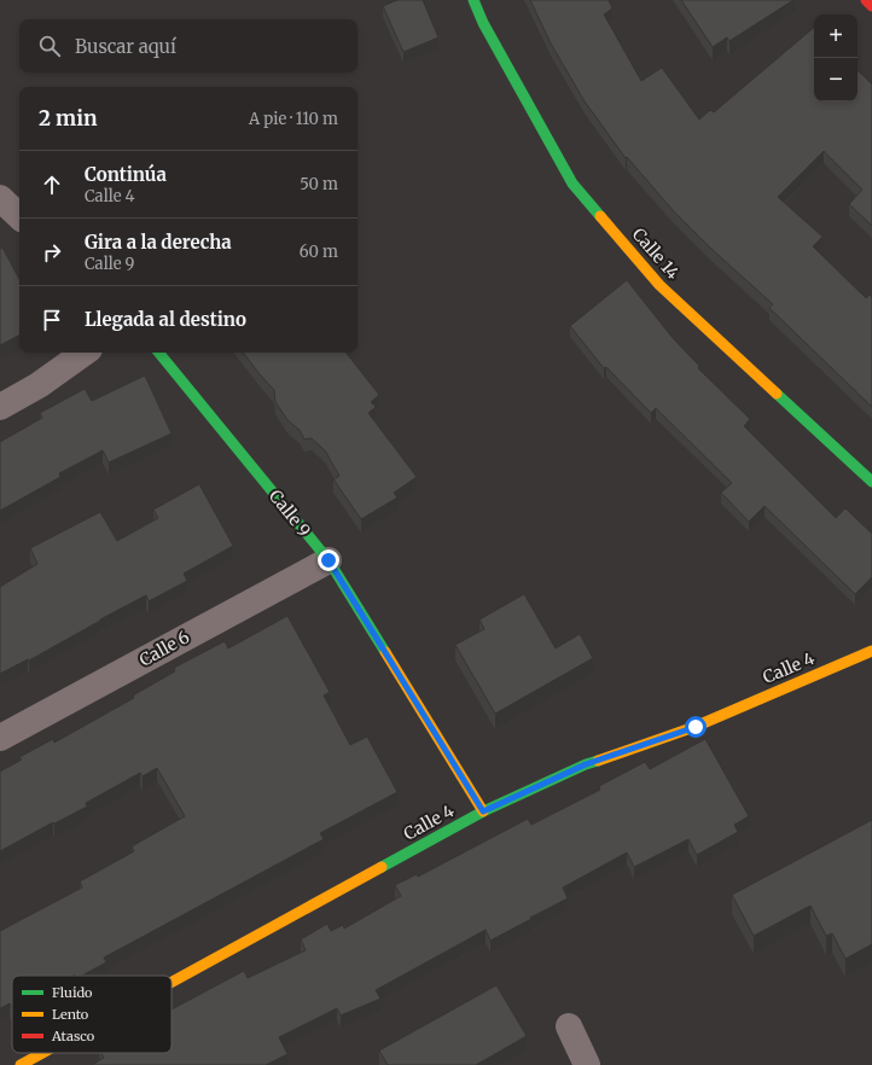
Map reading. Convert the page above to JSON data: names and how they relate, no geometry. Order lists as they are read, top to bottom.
{
  "streets": {
    "street": [
      "Calle 14",
      "Calle 9",
      "Calle 6",
      "Calle 4"
    ]
  },
  "crossings": [
    ["Calle 9", "Calle 6"],
    ["Calle 9", "Calle 4"]
  ],
  "legend": ["Fluido", "Lento", "Atasco"],
  "page": {
    "map_buttons": ["+", "−"],
    "search": "Buscar aquí",
    "heading": ["2 min", "A pie · 110 m"],
    "list": [
      ["Continúa", "Calle 4", "50 m"],
      ["Gira a la derecha", "Calle 9", "60 m"],
      "Llegada al destino"
    ]
  }
}
